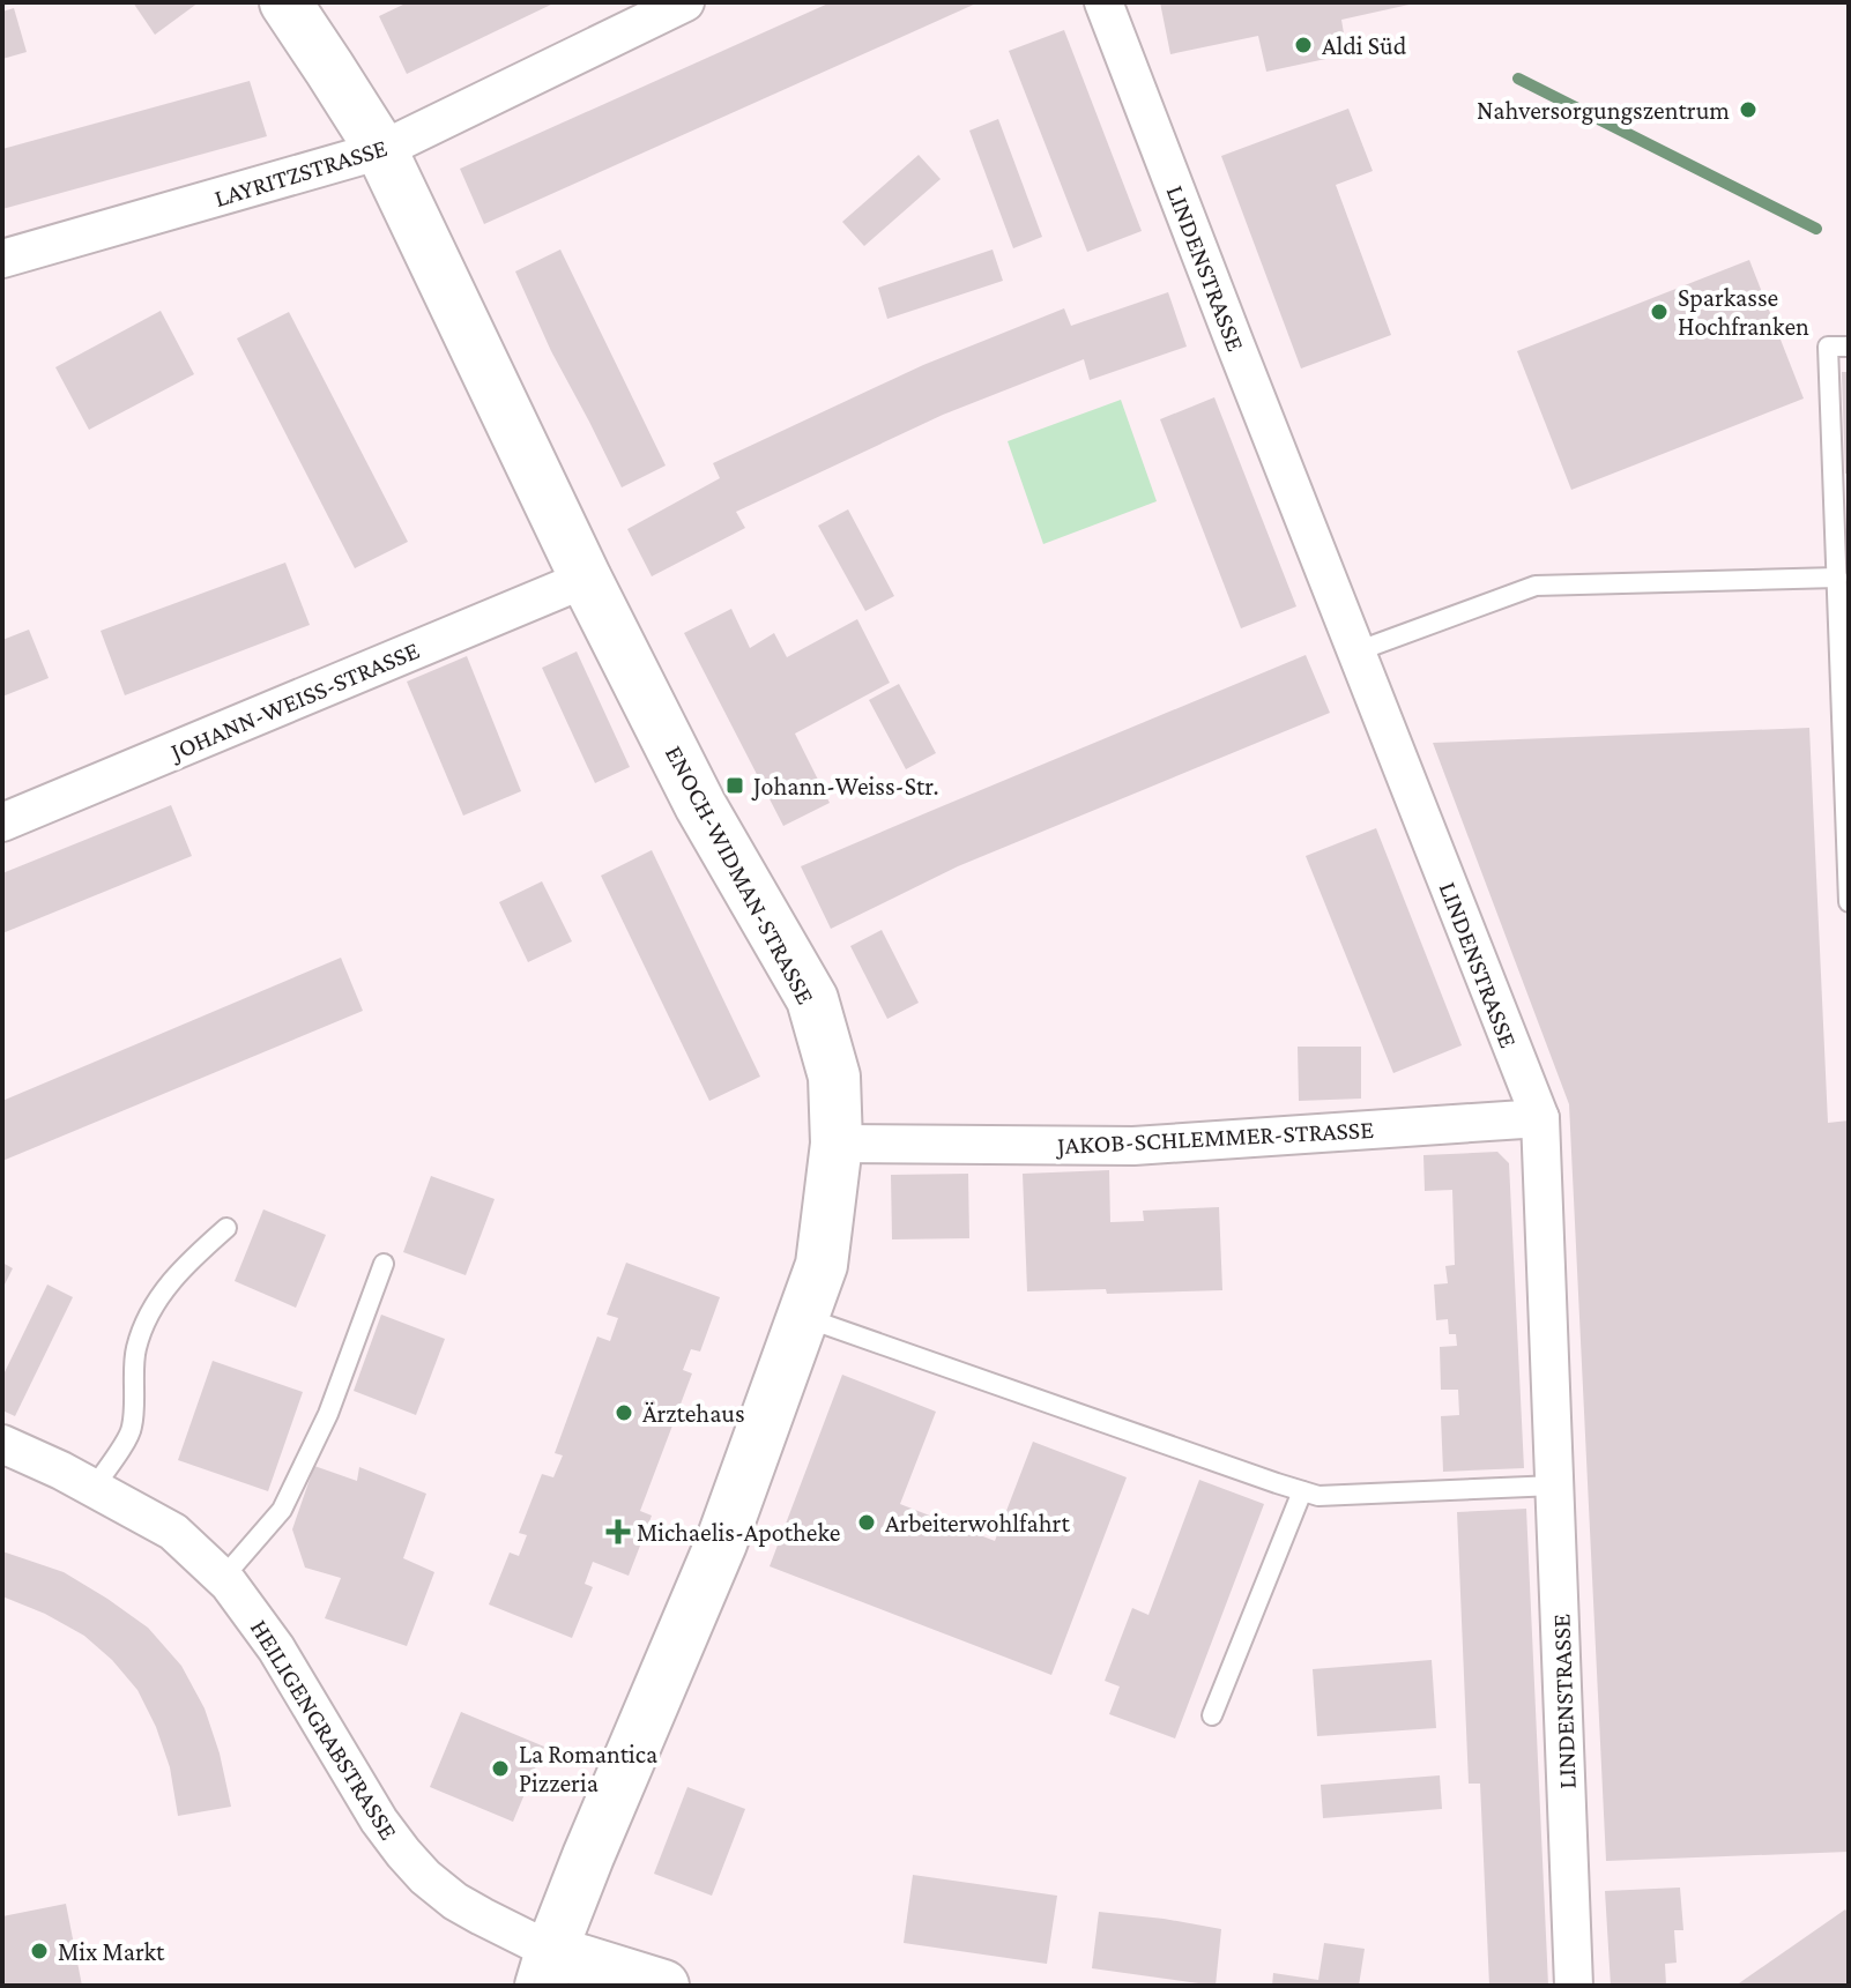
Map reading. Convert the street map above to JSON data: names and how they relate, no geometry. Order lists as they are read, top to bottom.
{
  "streets": {
    "street": [
      "LAYRITZSTRASSE",
      "LINDENSTRASSE",
      "JOHANN-WEISS-STRASSE",
      "ENOCH-WIDMAN-STRASSE",
      "JAKOB-SCHLEMMER-STRASSE",
      "HEILIGENGRABSTRASSE"
    ]
  },
  "crossings": [
    ["LAYRITZSTRASSE", "ENOCH-WIDMAN-STRASSE"],
    ["LINDENSTRASSE", "JAKOB-SCHLEMMER-STRASSE"],
    ["JOHANN-WEISS-STRASSE", "ENOCH-WIDMAN-STRASSE"],
    ["ENOCH-WIDMAN-STRASSE", "JAKOB-SCHLEMMER-STRASSE"],
    ["ENOCH-WIDMAN-STRASSE", "HEILIGENGRABSTRASSE"]
  ],
  "places": {
    "other": [
      "Aldi Süd",
      "Nahversorgungszentrum",
      "Sparkasse Hochfranken",
      "Ärztehaus",
      "Arbeiterwohlfahrt",
      "La Romantica Pizzeria",
      "Mix Markt"
    ],
    "transit": ["Johann-Weiss-Str."],
    "health": ["Michaelis-Apotheke"]
  }
}
